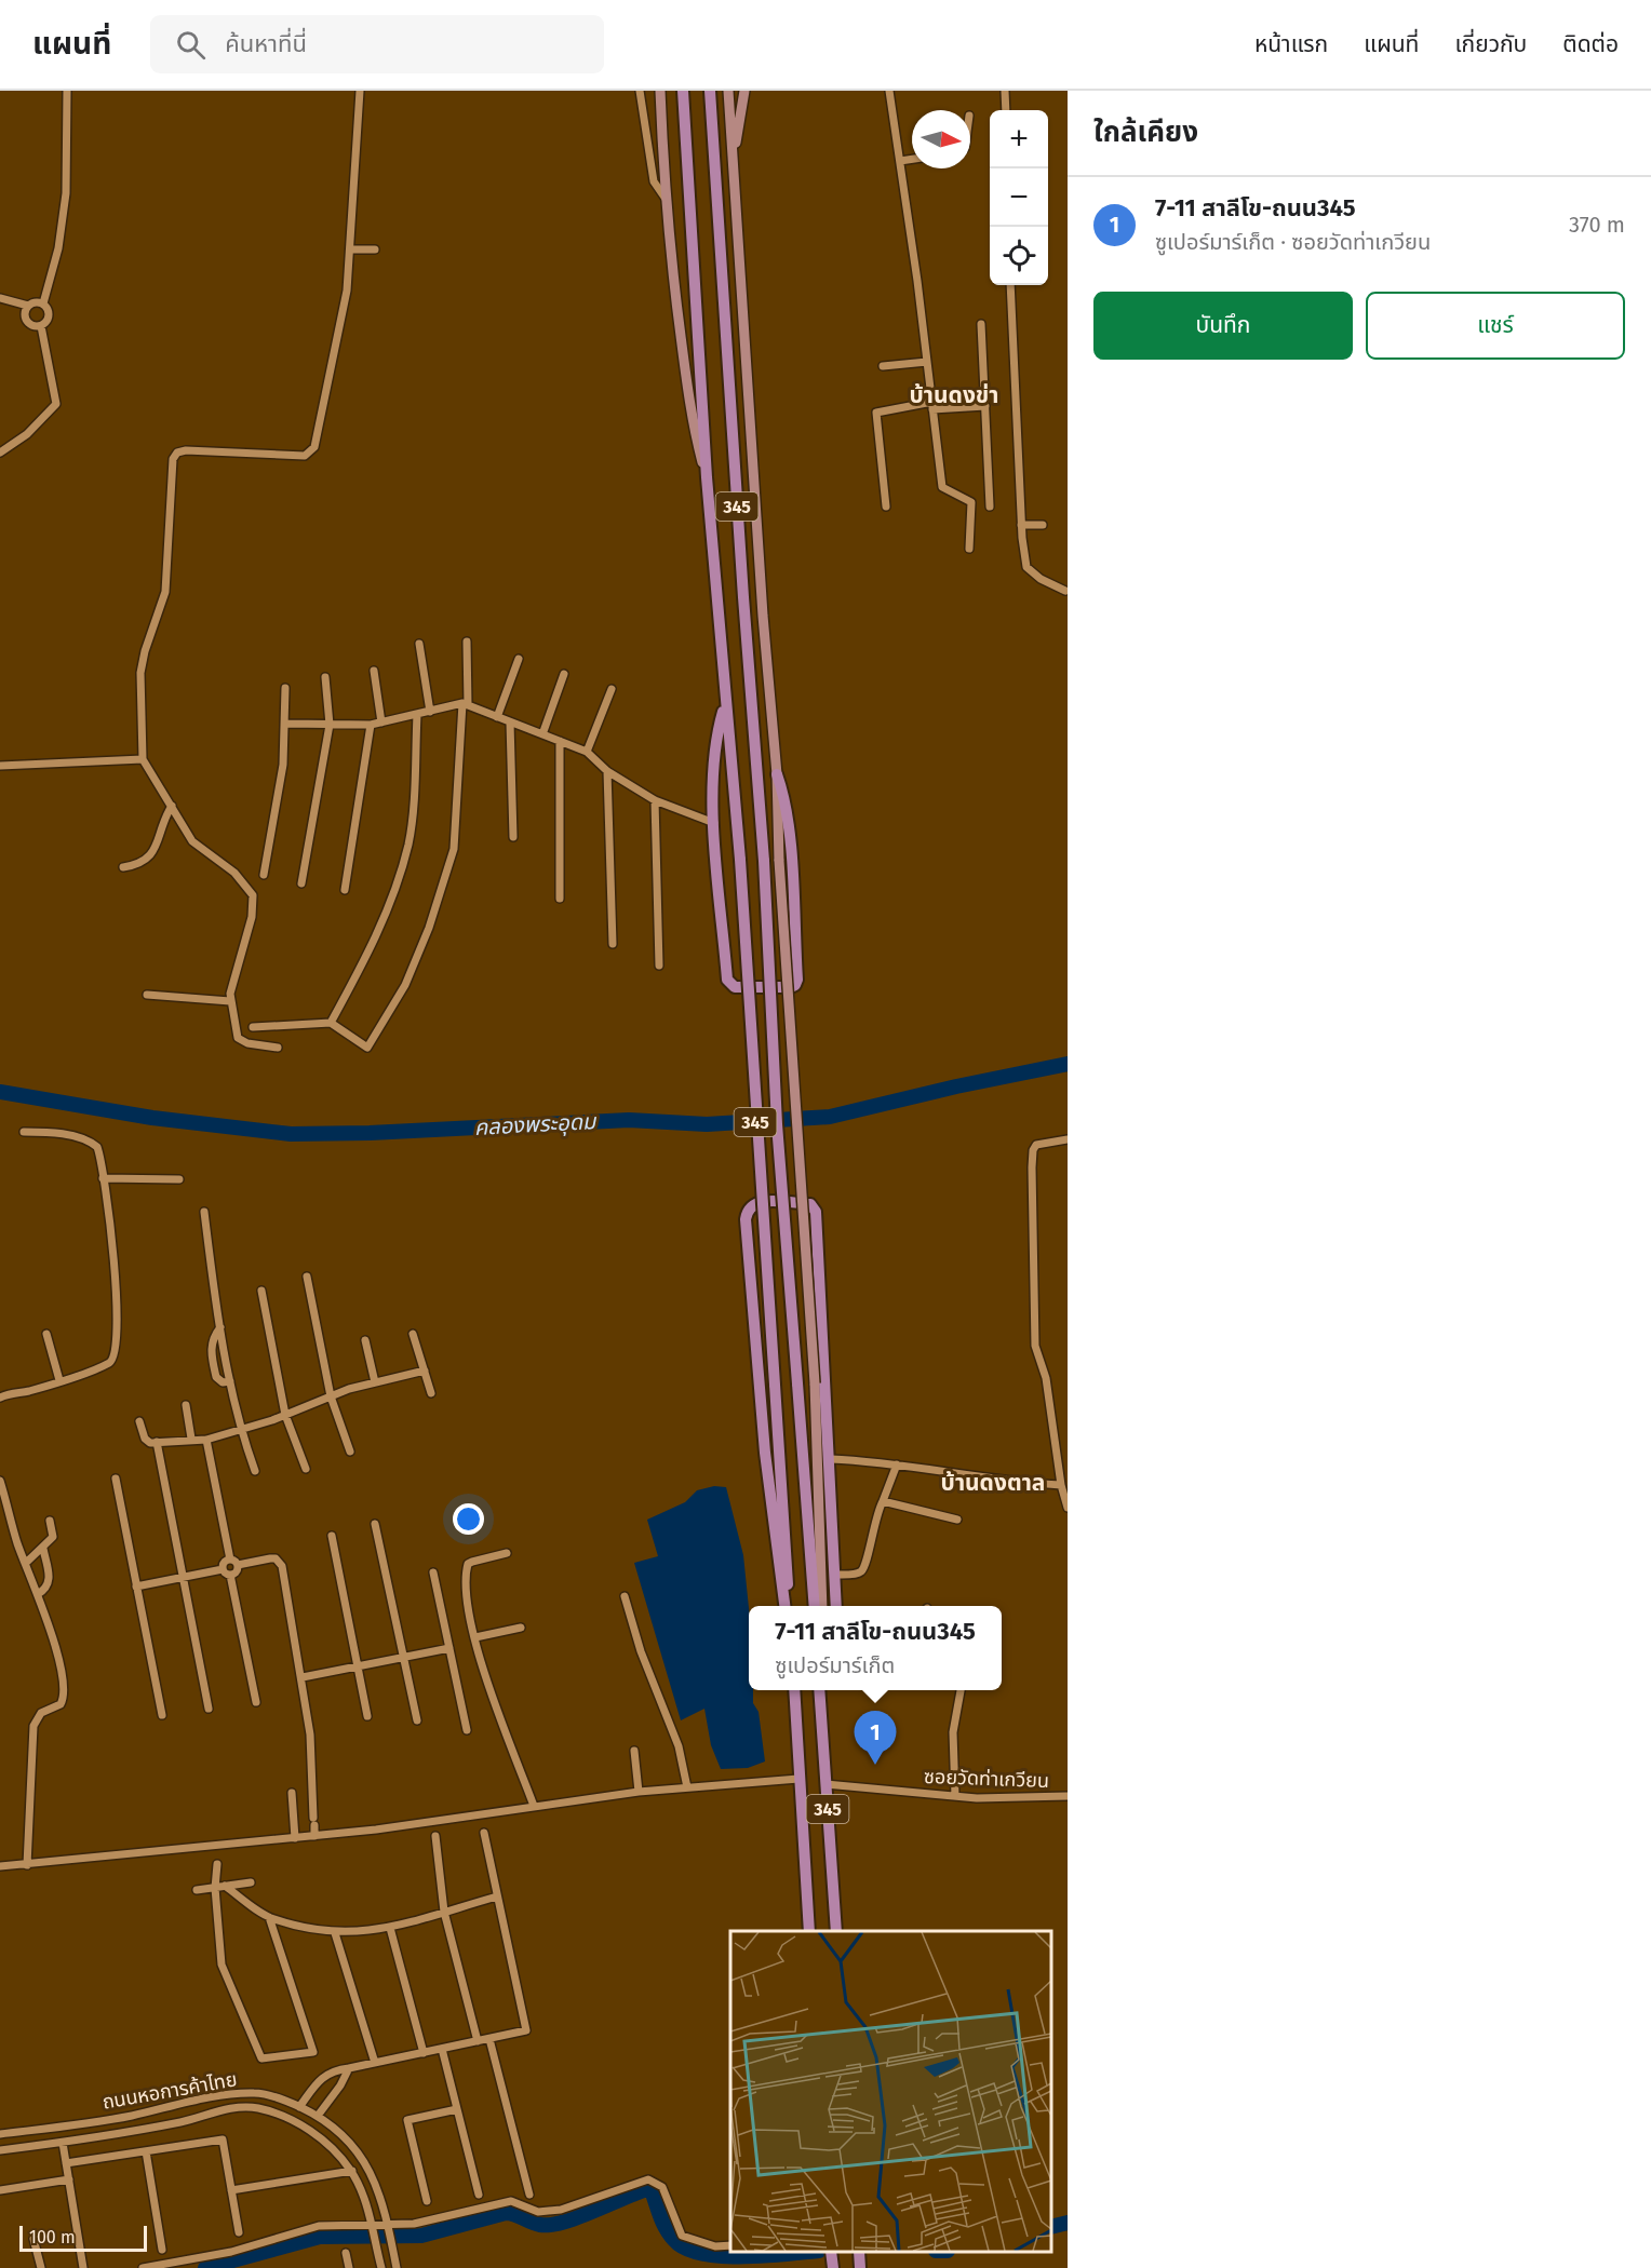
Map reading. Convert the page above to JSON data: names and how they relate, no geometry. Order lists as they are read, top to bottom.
{
  "streets": {
    "main road": ["345"],
    "street": ["ซอยวัดท่าเกวียน", "ถนนหอการค้าไทย"]
  },
  "crossings": [
    ["345", "ซอยวัดท่าเกวียน"]
  ],
  "districts": ["บ้านดงข่า", "บ้านดงตาล"],
  "water": ["คลองพระอุดม"],
  "scale_bar": "100 m",
  "north": "right",
  "page": {
    "header": "แผนที่",
    "search": "ค้นหาที่นี่",
    "nav": [
      "หน้าแรก",
      "แผนที่",
      "เกี่ยวกับ",
      "ติดต่อ"
    ],
    "heading": "ใกล้เคียง",
    "map_buttons": ["+", "−"],
    "list": [
      {
        "mark": "1",
        "name": "7-11 สาลีโข-ถนน345",
        "note": "ซูเปอร์มาร์เก็ต · ซอยวัดท่าเกวียน",
        "value": "370 m"
      }
    ],
    "buttons": ["บันทึก", "แชร์"],
    "popup": ["7-11 สาลีโข-ถนน345", "ซูเปอร์มาร์เก็ต"],
    "pins": "1",
    "scale": "100 m"
  }
}
